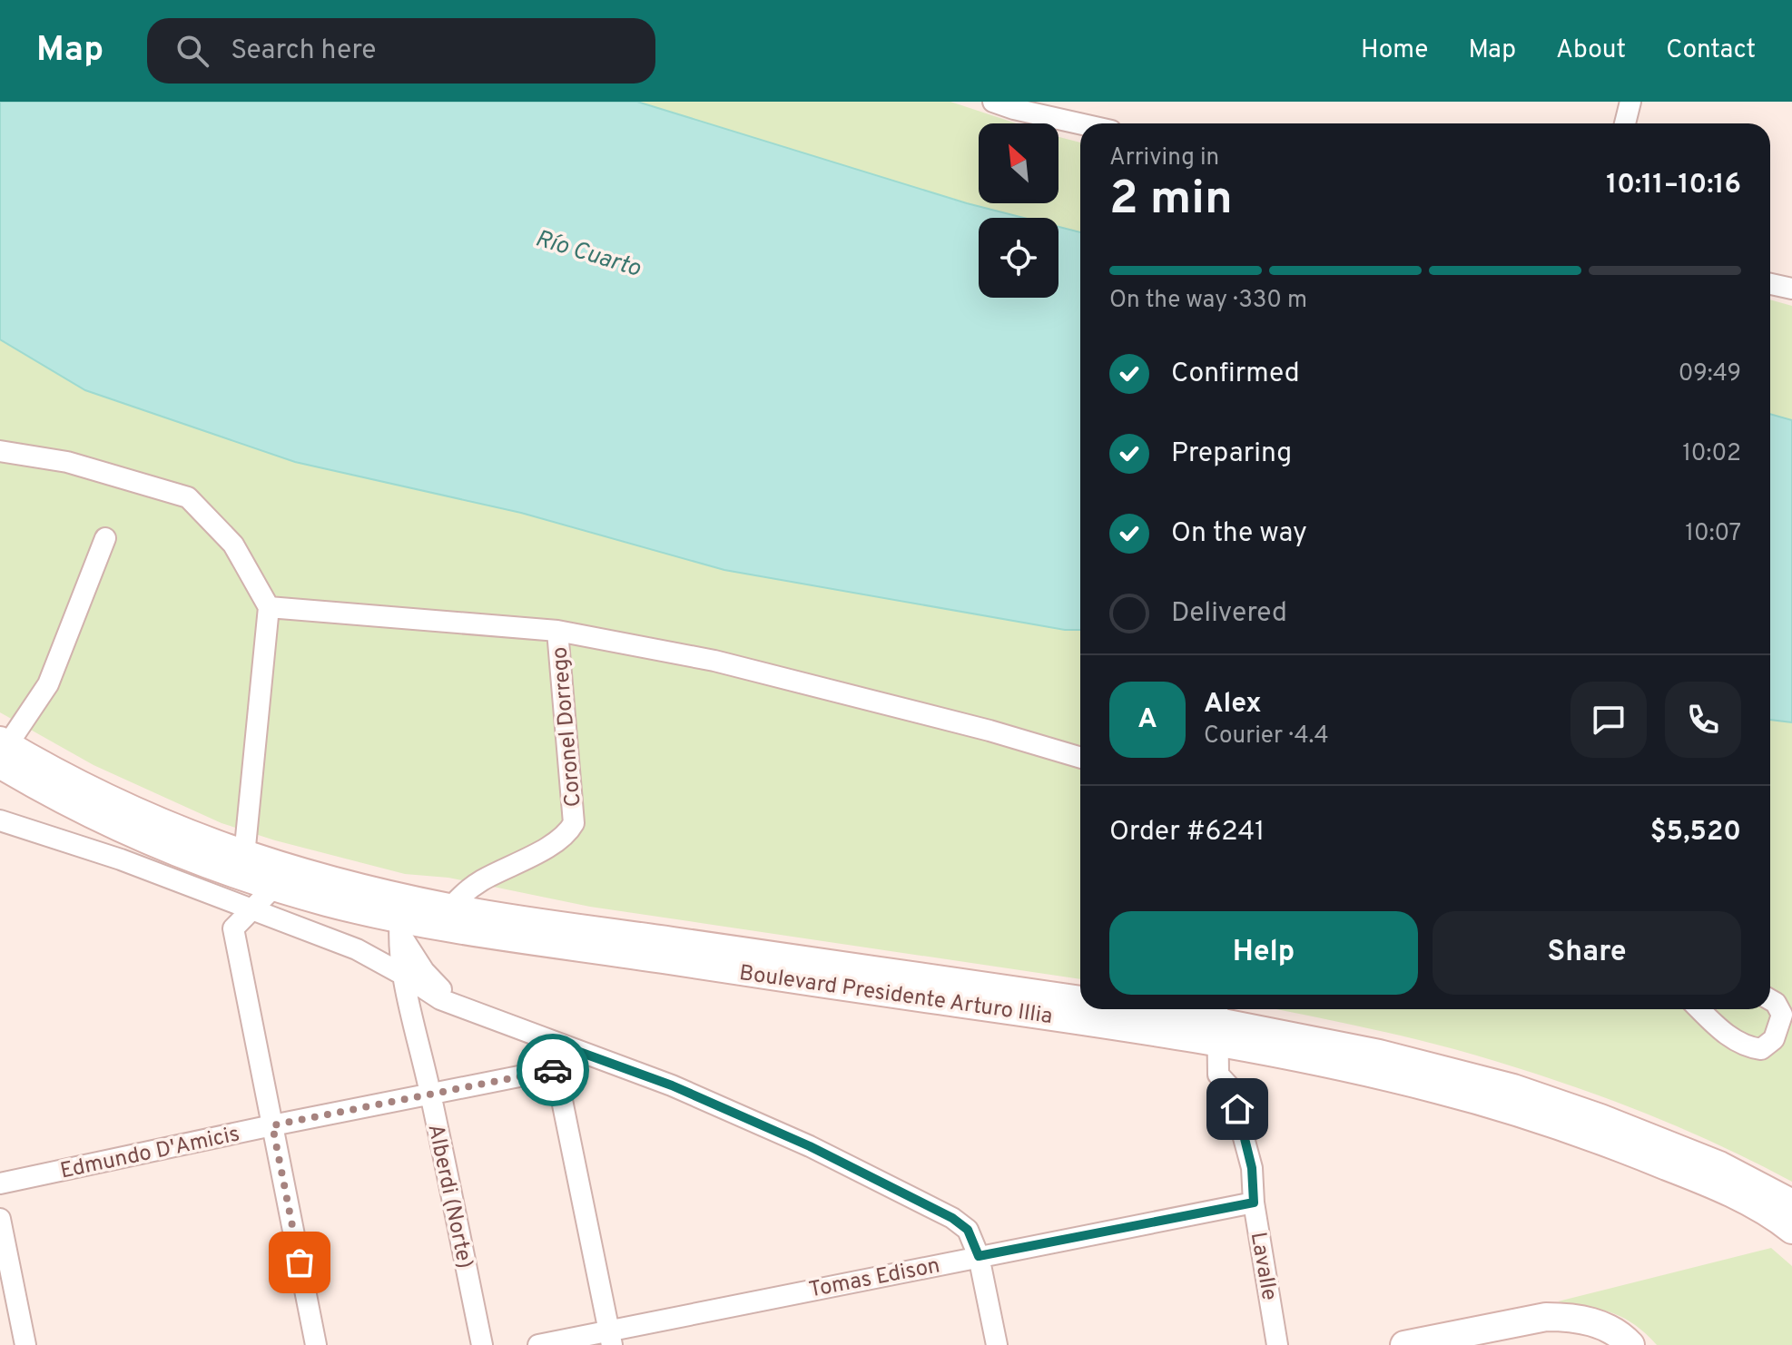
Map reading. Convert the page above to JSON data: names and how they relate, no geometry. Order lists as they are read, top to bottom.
{
  "streets": {
    "main road": ["Boulevard Presidente Arturo Illia"],
    "street": [
      "Coronel Dorrego",
      "Edmundo D'Amicis",
      "Alberdi (Norte)",
      "Lavalle",
      "Tomas Edison"
    ]
  },
  "crossings": [
    ["Coronel Dorrego", "Boulevard Presidente Arturo Illia"],
    ["Boulevard Presidente Arturo Illia", "Alberdi (Norte)"],
    ["Boulevard Presidente Arturo Illia", "Lavalle"],
    ["Edmundo D'Amicis", "Alberdi (Norte)"],
    ["Lavalle", "Tomas Edison"]
  ],
  "water": ["Río Cuarto"],
  "north": "top left",
  "page": {
    "header": "Map",
    "search": "Search here",
    "nav": [
      "Home",
      "Map",
      "About",
      "Contact"
    ],
    "heading": ["2 min", "Arriving in", "10:11–10:16"],
    "panel": [
      "Alex",
      "Courier · 4.4",
      "Order #6241",
      "$5,520"
    ],
    "bar": "On the way · 330 m",
    "list": [
      ["Confirmed", "09:49"],
      ["Preparing", "10:02"],
      ["On the way", "10:07"],
      "Delivered"
    ],
    "round": "A",
    "buttons": ["Help", "Share"]
  }
}
